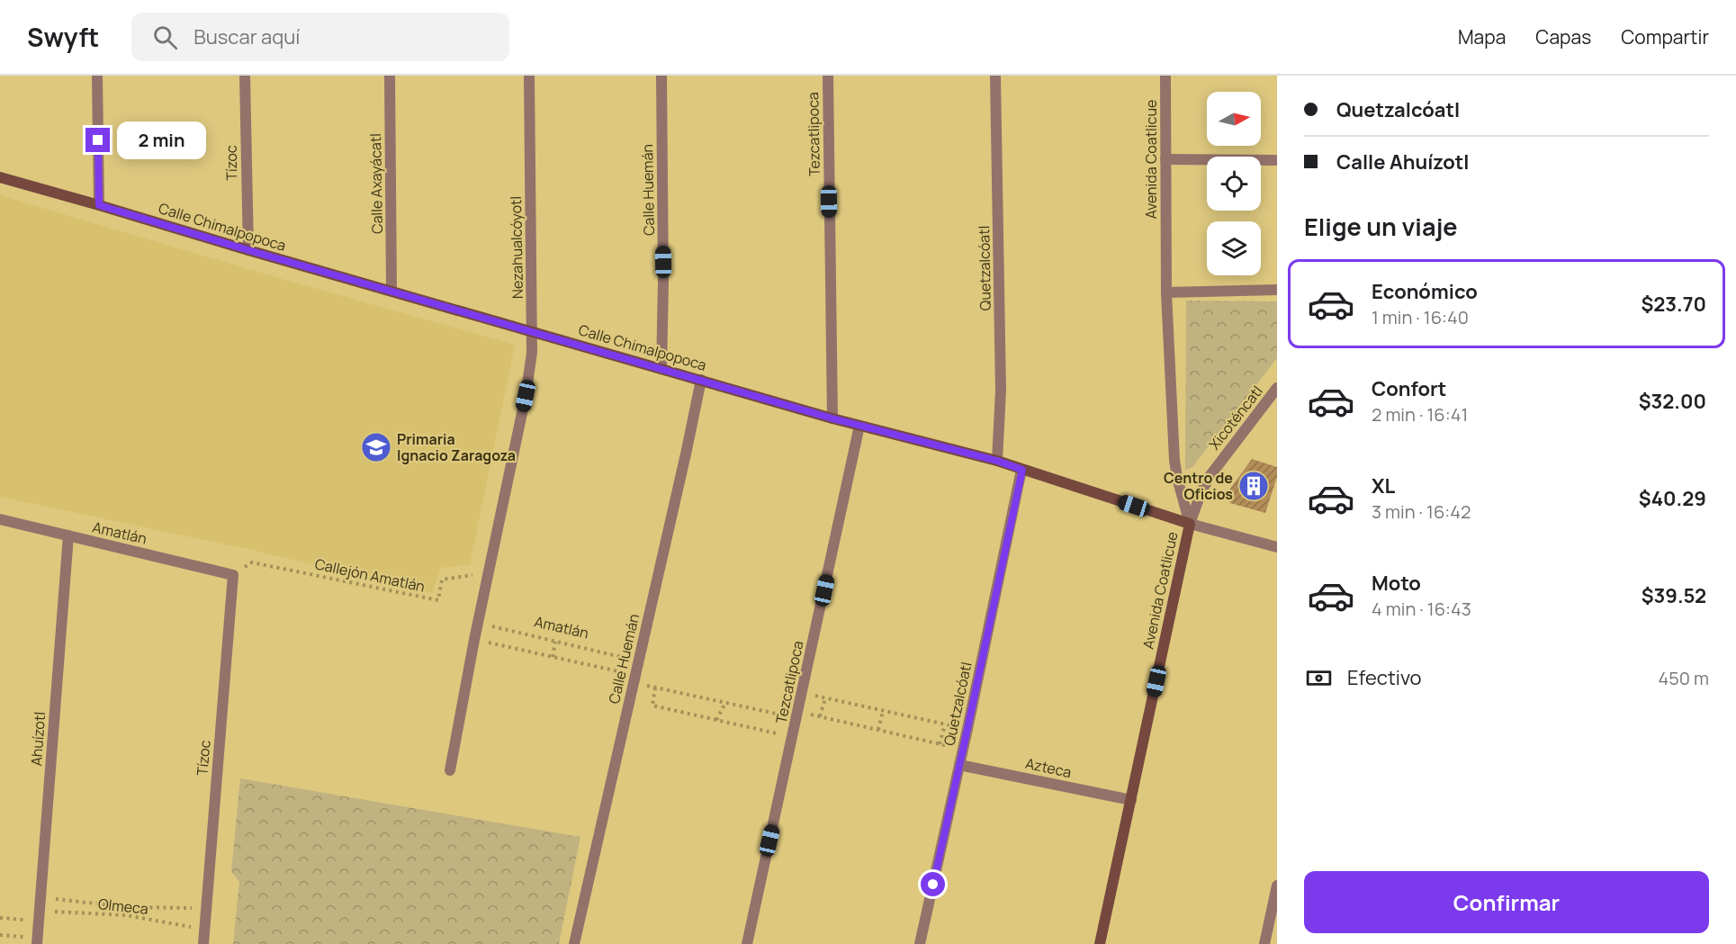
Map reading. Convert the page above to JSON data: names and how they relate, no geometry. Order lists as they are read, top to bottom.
{
  "streets": {
    "street": [
      "Tezcatlipoca",
      "Avenida Coatlicue",
      "Tízoc",
      "Calle Axayácatl",
      "Calle Huemán",
      "Calle Chimalpopoca",
      "Nezahualcóyotl",
      "Quetzalcóatl",
      "Xicoténcatl",
      "Amatlán",
      "Ahuízotl",
      "Azteca"
    ],
    "path": ["Callejón Amatlán", "Olmeca"]
  },
  "crossings": [
    ["Tezcatlipoca", "Calle Chimalpopoca"],
    ["Avenida Coatlicue", "Calle Chimalpopoca"],
    ["Avenida Coatlicue", "Xicoténcatl"],
    ["Avenida Coatlicue", "Azteca"],
    ["Tízoc", "Calle Chimalpopoca"],
    ["Tízoc", "Amatlán"],
    ["Tízoc", "Callejón Amatlán"],
    ["Tízoc", "Olmeca"],
    ["Calle Axayácatl", "Calle Chimalpopoca"],
    ["Calle Huemán", "Calle Chimalpopoca"],
    ["Calle Huemán", "Amatlán"],
    ["Calle Chimalpopoca", "Nezahualcóyotl"],
    ["Calle Chimalpopoca", "Quetzalcóatl"],
    ["Calle Chimalpopoca", "Xicoténcatl"],
    ["Nezahualcóyotl", "Amatlán"],
    ["Nezahualcóyotl", "Callejón Amatlán"],
    ["Quetzalcóatl", "Azteca"],
    ["Amatlán", "Callejón Amatlán"],
    ["Amatlán", "Ahuízotl"],
    ["Ahuízotl", "Olmeca"]
  ],
  "places": {
    "school or university": ["Primaria Ignacio Zaragoza"],
    "building": ["Centro de Oficios"]
  },
  "north": "right",
  "page": {
    "header": "Swyft",
    "search": "Buscar aquí",
    "nav": ["Mapa", "Capas", "Compartir"],
    "banner": ["Quetzalcóatl", "Calle Ahuízotl"],
    "bubble": "2 min",
    "heading": "Elige un viaje",
    "list": [
      {
        "name": "Económico",
        "note": "1 min · 16:40",
        "value": "$23.70"
      },
      {
        "name": "Confort",
        "note": "2 min · 16:41",
        "value": "$32.00"
      },
      {
        "name": "XL",
        "note": "3 min · 16:42",
        "value": "$40.29"
      },
      {
        "name": "Moto",
        "note": "4 min · 16:43",
        "value": "$39.52"
      }
    ],
    "pay": ["Efectivo", "450 m"],
    "buttons": "Confirmar"
  }
}
